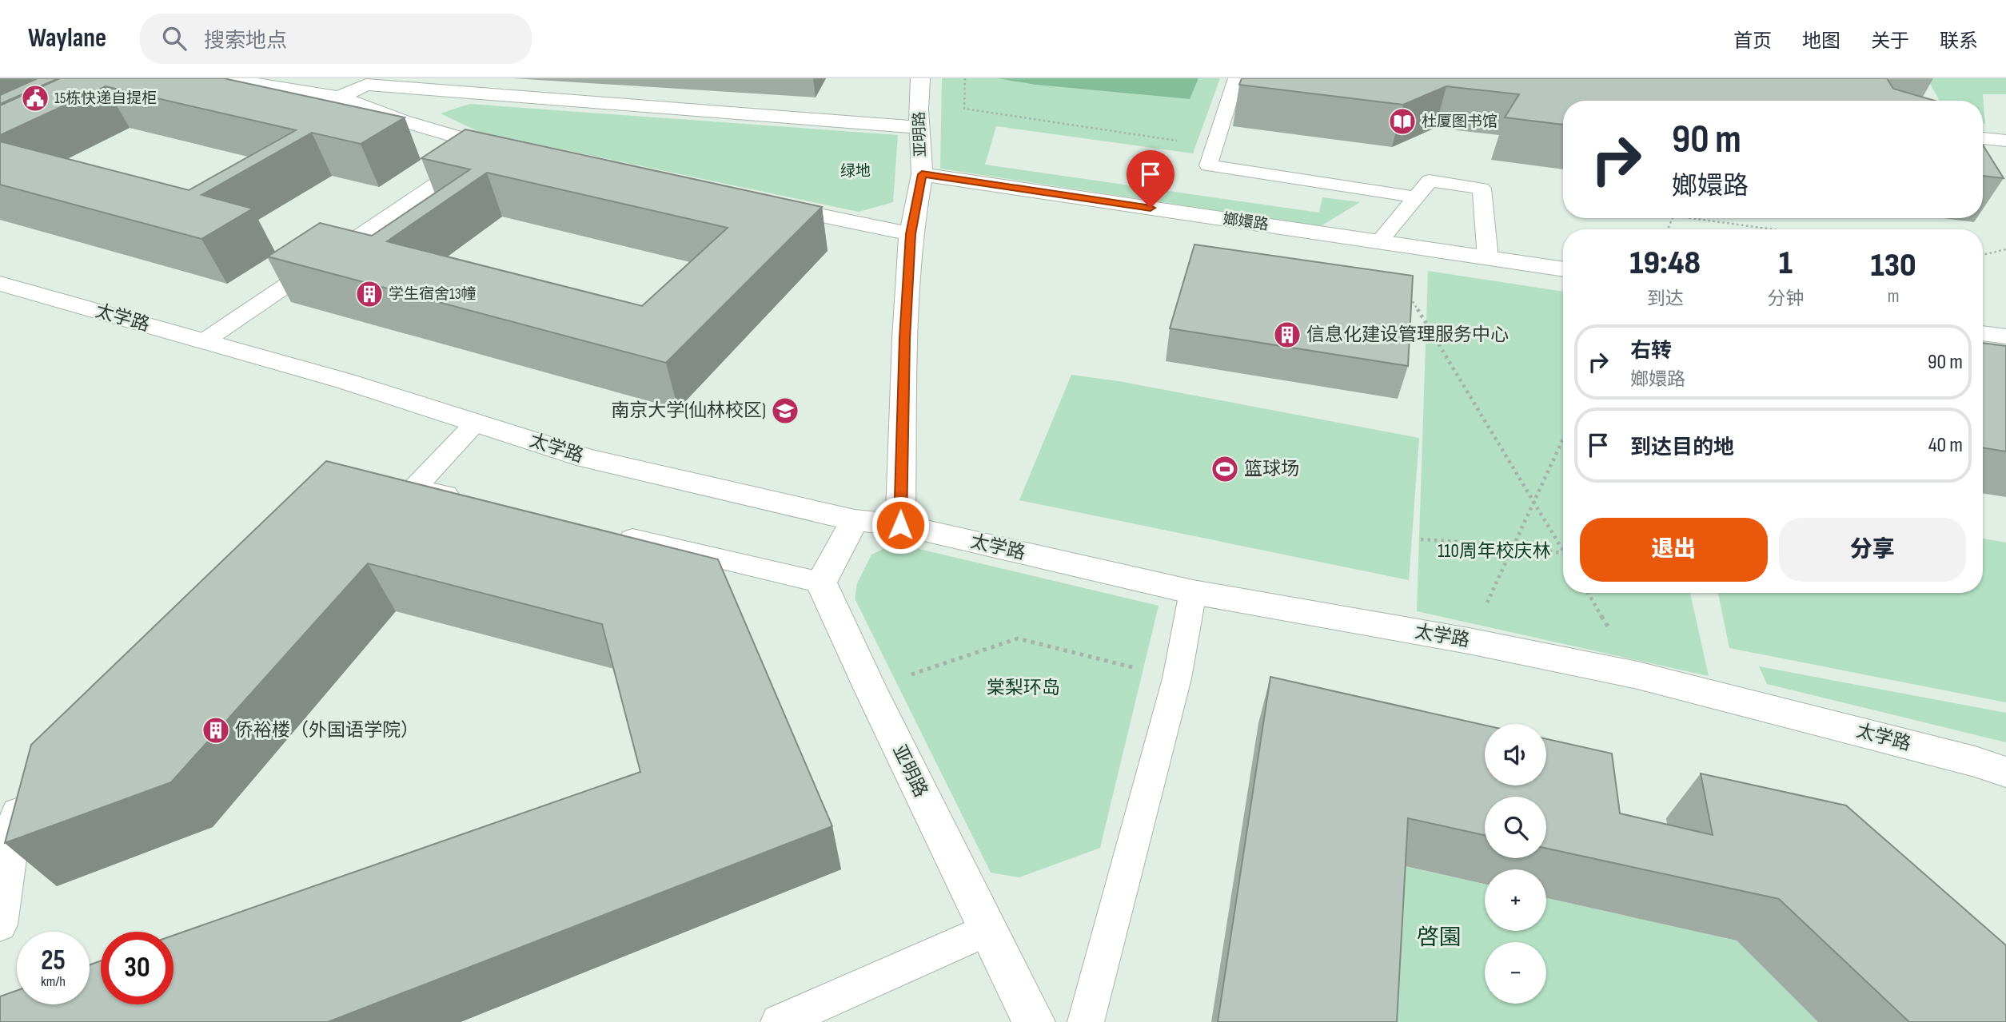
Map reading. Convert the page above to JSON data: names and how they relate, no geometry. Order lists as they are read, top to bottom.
{
  "streets": {
    "street": ["亚明路", "嫏嬛路", "太学路"]
  },
  "crossings": [
    ["亚明路", "嫏嬛路"],
    ["亚明路", "太学路"]
  ],
  "parks": [
    "绿地",
    "110周年校庆林",
    "棠梨环岛",
    "啓園"
  ],
  "places": {
    "public building": ["15栋快递自提柜"],
    "library": ["杜厦图书馆"],
    "building": ["学生宿舍13幢", "信息化建设管理服务中心", "侨裕楼（外国语学院）"],
    "school or university": ["南京大学(仙林校区)"],
    "sports": ["篮球场"]
  },
  "page": {
    "header": "Waylane",
    "search": "搜索地点",
    "nav": [
      "首页",
      "地图",
      "关于",
      "联系"
    ],
    "turn": ["90 m", "嫏嬛路"],
    "eta": [
      "19:48",
      "到达",
      "1",
      "分钟",
      "130",
      "m"
    ],
    "list": [
      {
        "name": "右转",
        "note": "嫏嬛路",
        "value": "90 m"
      },
      {
        "name": "到达目的地",
        "value": "40 m"
      }
    ],
    "buttons": ["退出", "分享"],
    "map_buttons": ["+", "−"],
    "speed": "25 km/h",
    "limit": "30"
  }
}
